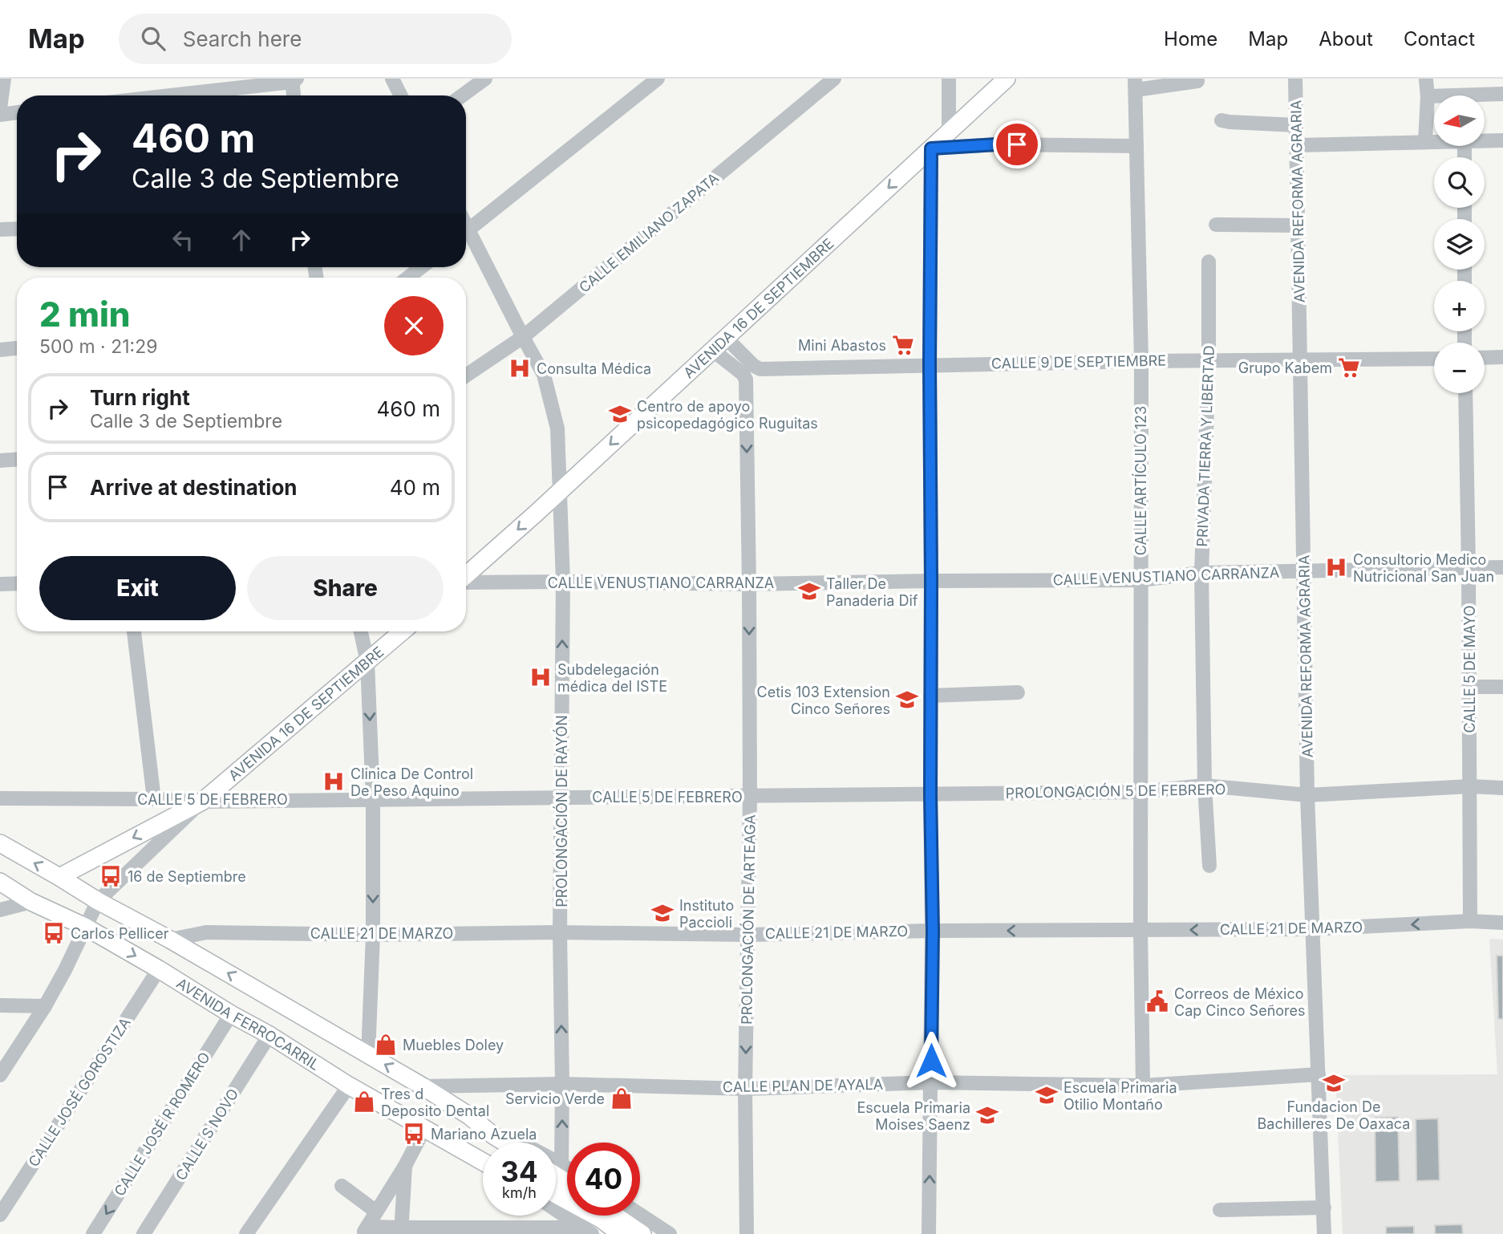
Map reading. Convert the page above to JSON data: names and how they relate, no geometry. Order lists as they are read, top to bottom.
{
  "streets": {
    "main road": ["AVENIDA 16 DE SEPTIEMBRE", "AVENIDA FERROCARRIL"],
    "street": [
      "AVENIDA REFORMA AGRARIA",
      "CALLE EMILIANO ZAPATA",
      "CALLE 9 DE SEPTIEMBRE",
      "PRIVADA TIERRA Y LIBERTAD",
      "CALLE ARTÍCULO 123",
      "CALLE VENUSTIANO CARRANZA",
      "CALLE 5 DE MAYO",
      "PROLONGACIÓN 5 DE FEBRERO",
      "CALLE 5 DE FEBRERO",
      "PROLONGACIÓN DE RAYÓN",
      "PROLONGACIÓN DE ARTEAGA",
      "CALLE 21 DE MARZO",
      "CALLE PLAN DE AYALA",
      "CALLE JOSÉ GOROSTIZA",
      "CALLE JOSÉ R ROMERO",
      "CALLE S NOVO"
    ]
  },
  "crossings": [
    ["AVENIDA REFORMA AGRARIA", "CALLE 9 DE SEPTIEMBRE"],
    ["AVENIDA REFORMA AGRARIA", "CALLE VENUSTIANO CARRANZA"],
    ["AVENIDA REFORMA AGRARIA", "PROLONGACIÓN 5 DE FEBRERO"],
    ["AVENIDA REFORMA AGRARIA", "CALLE 21 DE MARZO"],
    ["AVENIDA REFORMA AGRARIA", "CALLE PLAN DE AYALA"],
    ["CALLE EMILIANO ZAPATA", "PROLONGACIÓN DE RAYÓN"],
    ["AVENIDA 16 DE SEPTIEMBRE", "CALLE 9 DE SEPTIEMBRE"],
    ["AVENIDA 16 DE SEPTIEMBRE", "CALLE 5 DE FEBRERO"],
    ["AVENIDA 16 DE SEPTIEMBRE", "PROLONGACIÓN DE RAYÓN"],
    ["AVENIDA 16 DE SEPTIEMBRE", "PROLONGACIÓN DE ARTEAGA"],
    ["AVENIDA 16 DE SEPTIEMBRE", "AVENIDA FERROCARRIL"],
    ["CALLE 9 DE SEPTIEMBRE", "PRIVADA TIERRA Y LIBERTAD"],
    ["CALLE 9 DE SEPTIEMBRE", "CALLE ARTÍCULO 123"],
    ["PRIVADA TIERRA Y LIBERTAD", "CALLE VENUSTIANO CARRANZA"],
    ["PRIVADA TIERRA Y LIBERTAD", "PROLONGACIÓN 5 DE FEBRERO"],
    ["CALLE ARTÍCULO 123", "CALLE VENUSTIANO CARRANZA"],
    ["CALLE ARTÍCULO 123", "PROLONGACIÓN 5 DE FEBRERO"],
    ["CALLE ARTÍCULO 123", "CALLE 21 DE MARZO"],
    ["CALLE ARTÍCULO 123", "CALLE PLAN DE AYALA"],
    ["CALLE VENUSTIANO CARRANZA", "CALLE 5 DE MAYO"],
    ["CALLE VENUSTIANO CARRANZA", "PROLONGACIÓN DE RAYÓN"],
    ["CALLE VENUSTIANO CARRANZA", "PROLONGACIÓN DE ARTEAGA"],
    ["CALLE 5 DE MAYO", "PROLONGACIÓN 5 DE FEBRERO"],
    ["CALLE 5 DE MAYO", "CALLE 21 DE MARZO"],
    ["PROLONGACIÓN 5 DE FEBRERO", "CALLE 5 DE FEBRERO"],
    ["CALLE 5 DE FEBRERO", "PROLONGACIÓN DE RAYÓN"],
    ["CALLE 5 DE FEBRERO", "PROLONGACIÓN DE ARTEAGA"],
    ["PROLONGACIÓN DE RAYÓN", "CALLE 21 DE MARZO"],
    ["PROLONGACIÓN DE RAYÓN", "CALLE PLAN DE AYALA"],
    ["PROLONGACIÓN DE ARTEAGA", "CALLE 21 DE MARZO"],
    ["PROLONGACIÓN DE ARTEAGA", "CALLE PLAN DE AYALA"],
    ["AVENIDA FERROCARRIL", "CALLE JOSÉ GOROSTIZA"],
    ["AVENIDA FERROCARRIL", "CALLE JOSÉ R ROMERO"],
    ["AVENIDA FERROCARRIL", "CALLE S NOVO"]
  ],
  "one_way": [
    "AVENIDA 16 DE SEPTIEMBRE",
    "PROLONGACIÓN DE RAYÓN",
    "PROLONGACIÓN DE ARTEAGA",
    "CALLE 21 DE MARZO",
    "CALLE JOSÉ R ROMERO"
  ],
  "places": {
    "supermarket": ["Mini Abastos", "Grupo Kabem"],
    "hospital": [
      "Consulta Médica",
      "Consultorio Medico Nutricional San Juan",
      "Subdelegación médica del ISTE",
      "Clinica De Control De Peso Aquino"
    ],
    "school or university": [
      "Centro de apoyo psicopedagógico Ruguitas",
      "Taller De Panaderia Dif",
      "Cetis 103 Extension Cinco Señores",
      "Instituto Paccioli",
      "Fundacion De Bachilleres De Oaxaca",
      "Escuela Primaria Otilio Montaño",
      "Escuela Primaria Moises Saenz"
    ],
    "bus stop": ["16 de Septiembre", "Carlos Pellicer", "Mariano Azuela"],
    "public building": ["Correos de México Cap Cinco Señores"],
    "shop": ["Muebles Doley", "Servicio Verde", "Tres d Deposito Dental"]
  },
  "north": "left",
  "page": {
    "header": "Map",
    "search": "Search here",
    "nav": [
      "Home",
      "Map",
      "About",
      "Contact"
    ],
    "map_buttons": ["+", "−"],
    "turn": ["460 m", "Calle 3 de Septiembre"],
    "heading": ["2 min", "500 m · 21:29"],
    "list": [
      {
        "name": "Turn right",
        "note": "Calle 3 de Septiembre",
        "value": "460 m"
      },
      {
        "name": "Arrive at destination",
        "value": "40 m"
      }
    ],
    "buttons": ["Exit", "Share"],
    "speed": "34 km/h",
    "limit": "40"
  }
}
